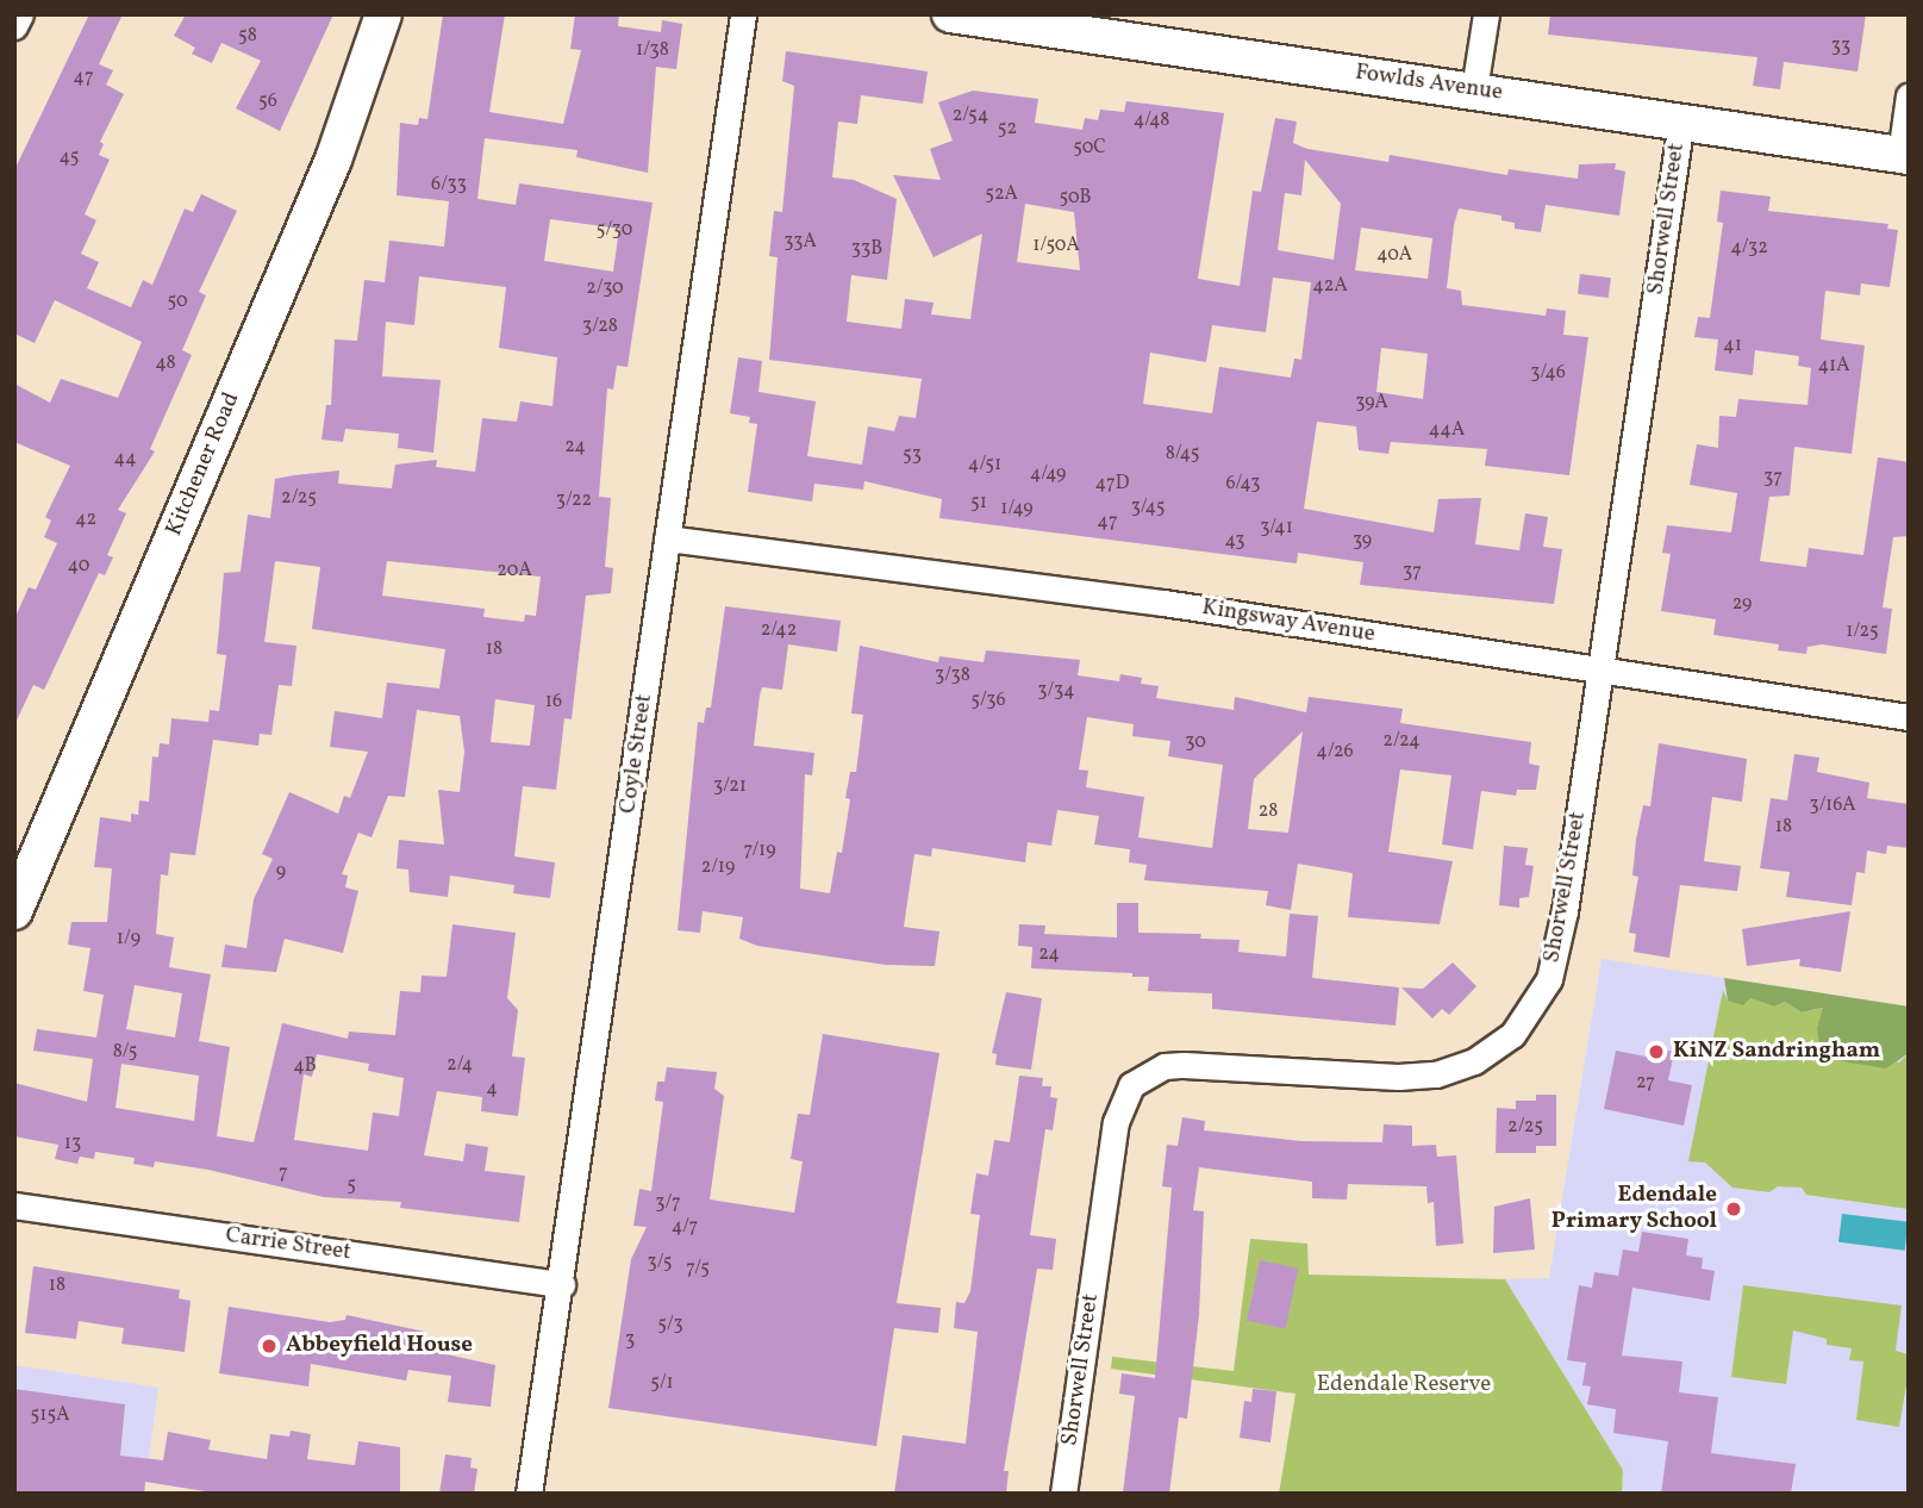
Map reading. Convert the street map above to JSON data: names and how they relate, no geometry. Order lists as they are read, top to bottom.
{
  "streets": {
    "street": [
      "Fowlds Avenue",
      "Shorwell Street",
      "Kitchener Road",
      "Kingsway Avenue",
      "Coyle Street",
      "Carrie Street"
    ]
  },
  "crossings": [
    ["Fowlds Avenue", "Shorwell Street"],
    ["Shorwell Street", "Kingsway Avenue"],
    ["Kingsway Avenue", "Coyle Street"],
    ["Coyle Street", "Carrie Street"]
  ],
  "parks": ["Edendale Reserve"],
  "places": ["KiNZ Sandringham", "Edendale Primary School", "Abbeyfield House"],
  "house_numbers": [
    "58",
    "33",
    "1/38",
    "47",
    "56",
    "2/54",
    "4/48",
    "52",
    "50C",
    "45",
    "6/33",
    "52A",
    "50B",
    "5/30",
    "33A",
    "1/50A",
    "4/32",
    "33B",
    "40A",
    "42A",
    "2/30",
    "50",
    "3/28",
    "41",
    "48",
    "41A",
    "3/46",
    "39A",
    "44A",
    "24",
    "8/45",
    "53",
    "44",
    "4/51",
    "4/49",
    "37",
    "47D",
    "6/43",
    "2/25",
    "3/22",
    "51",
    "3/45",
    "1/49",
    "42",
    "47",
    "3/41",
    "43",
    "39",
    "40",
    "20A",
    "37",
    "29",
    "2/42",
    "1/25",
    "18",
    "3/38",
    "3/34",
    "5/36",
    "16",
    "2/24",
    "30",
    "4/26",
    "3/21",
    "3/16A",
    "28",
    "18",
    "7/19",
    "2/19",
    "9",
    "1/9",
    "24",
    "8/5",
    "2/4",
    "4B",
    "27",
    "4",
    "2/25",
    "13",
    "7",
    "5",
    "3/7",
    "4/7",
    "3/5",
    "7/5",
    "18",
    "5/3",
    "3",
    "5/1",
    "515A"
  ]
}
